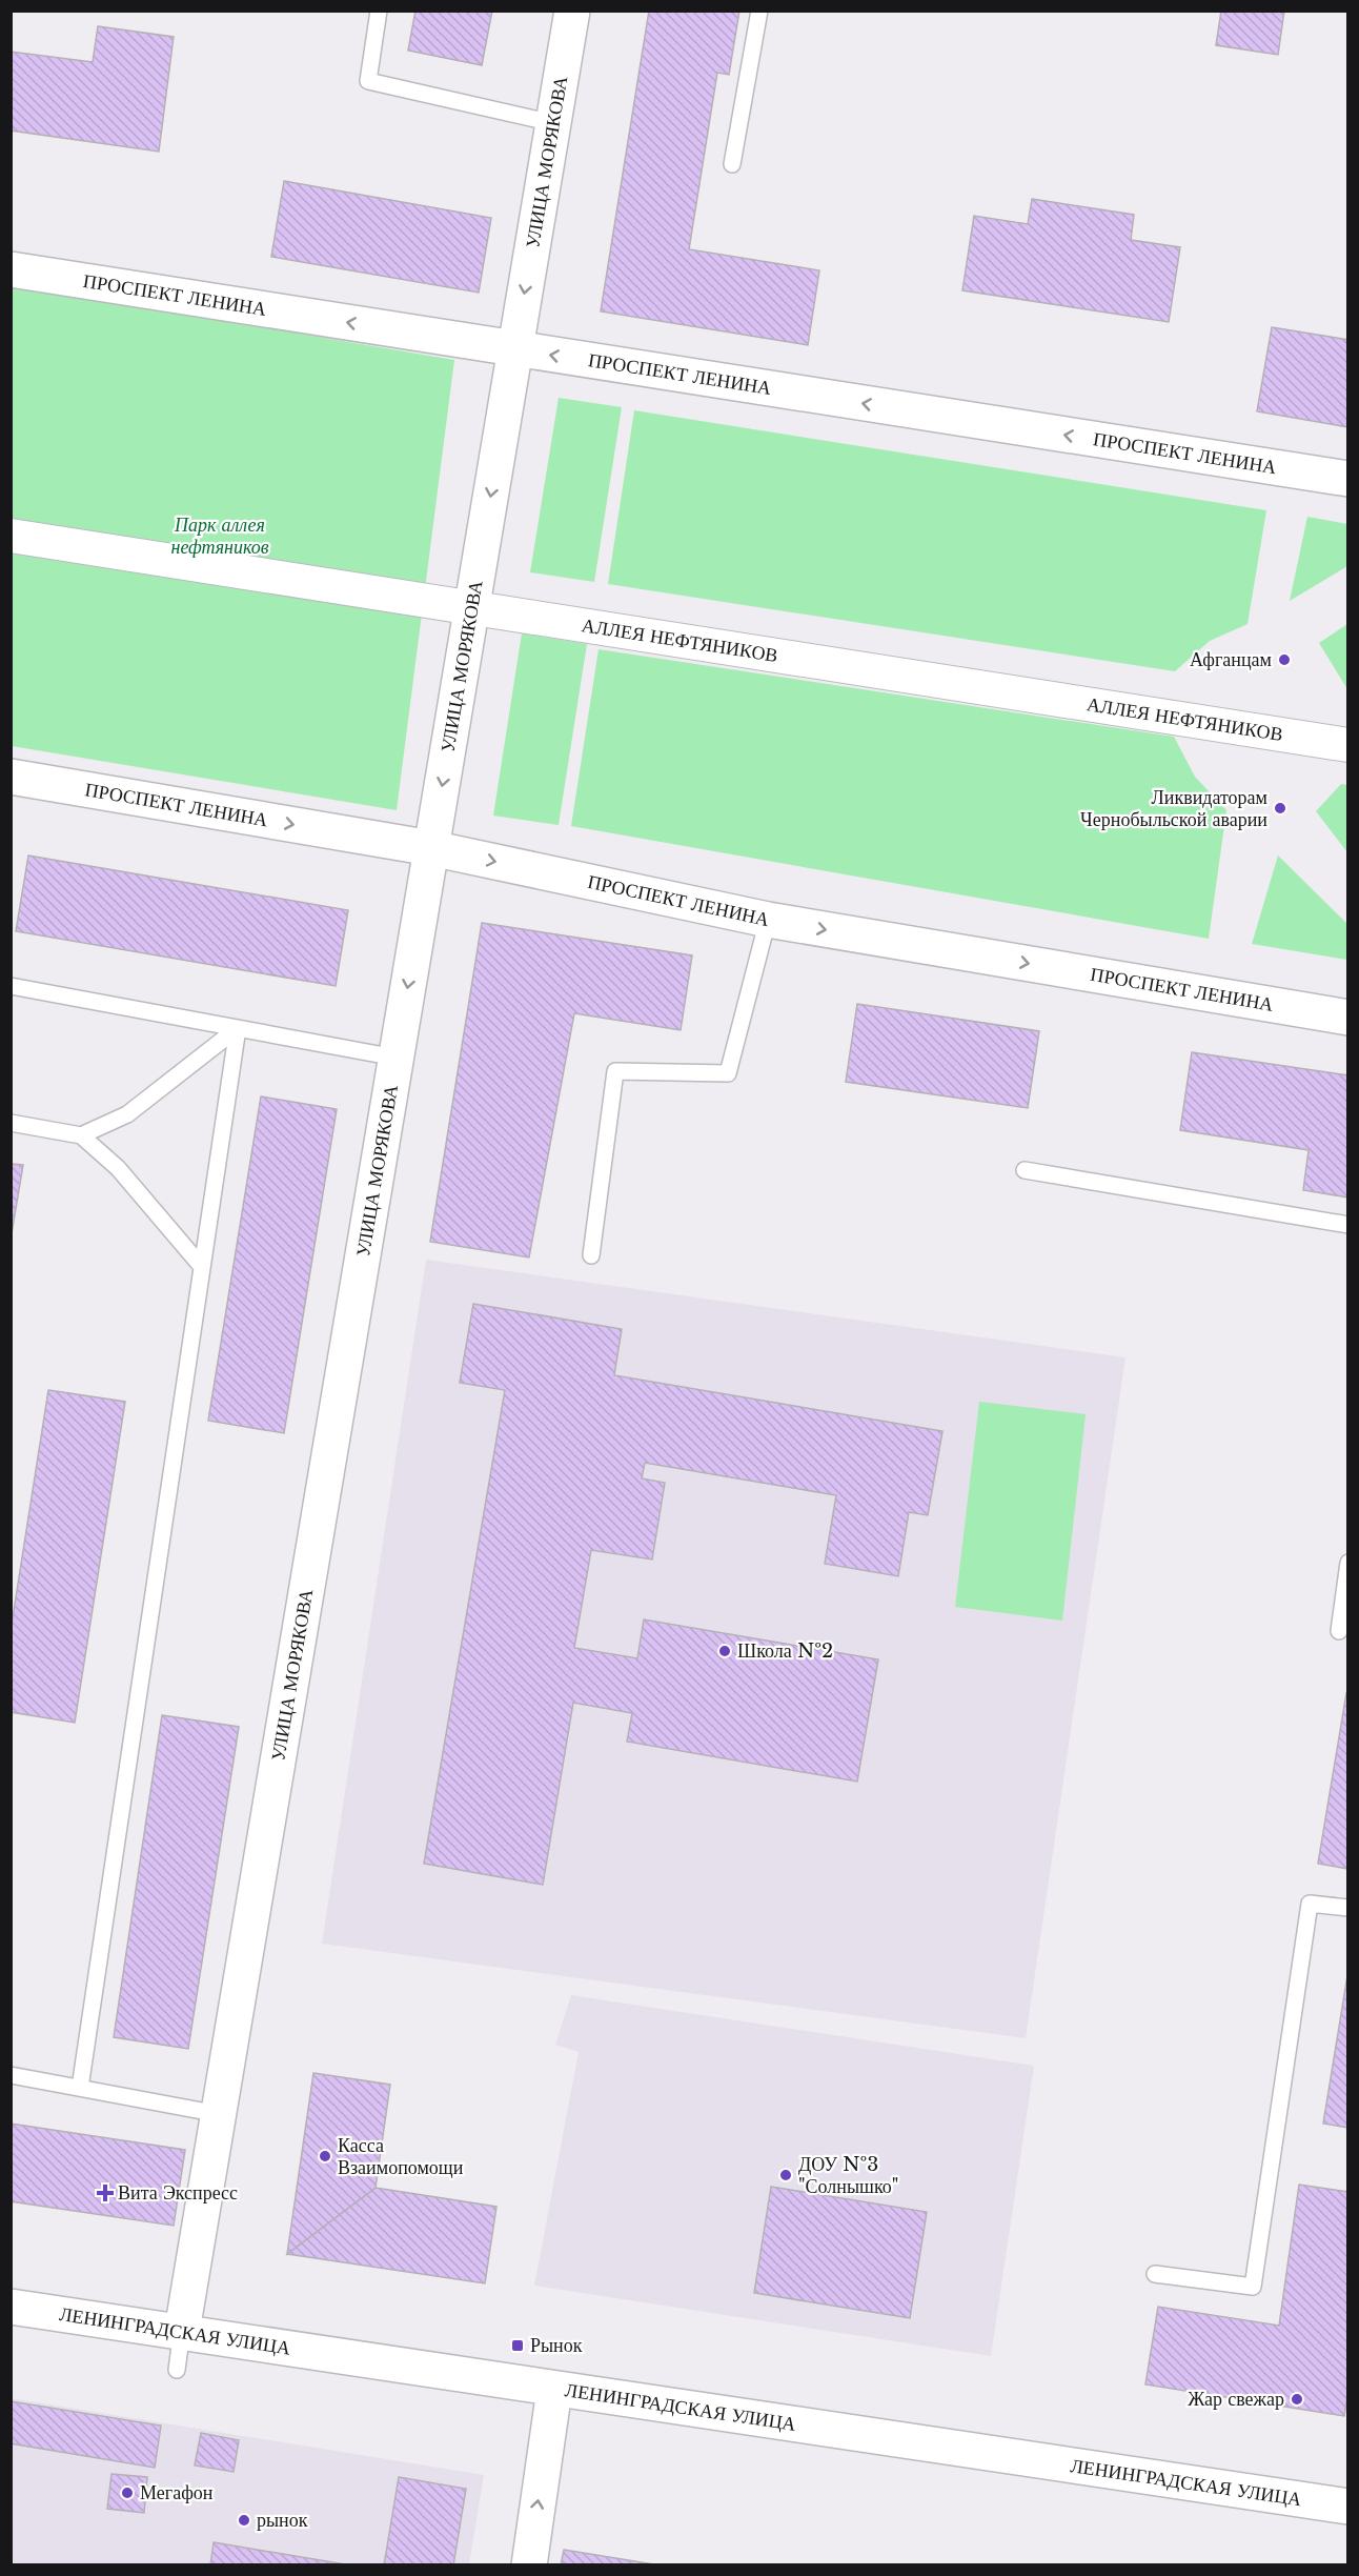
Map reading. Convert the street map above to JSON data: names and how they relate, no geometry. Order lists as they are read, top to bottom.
{
  "streets": {
    "main road": ["УЛИЦА МОРЯКОВА", "ПРОСПЕКТ ЛЕНИНА", "ЛЕНИНГРАДСКАЯ УЛИЦА"],
    "street": ["АЛЛЕЯ НЕФТЯНИКОВ"]
  },
  "crossings": [
    ["УЛИЦА МОРЯКОВА", "ПРОСПЕКТ ЛЕНИНА"],
    ["УЛИЦА МОРЯКОВА", "АЛЛЕЯ НЕФТЯНИКОВ"],
    ["УЛИЦА МОРЯКОВА", "ЛЕНИНГРАДСКАЯ УЛИЦА"]
  ],
  "one_way": ["УЛИЦА МОРЯКОВА"],
  "parks": ["Парк аллея нефтяников"],
  "places": {
    "other": [
      "Афганцам",
      "Ликвидаторам Чернобыльской аварии",
      "Школа №2",
      "Касса Взаимопомощи",
      "ДОУ №3 \"Солнышко\"",
      "Жар свежар",
      "Мегафон",
      "рынок"
    ],
    "health": ["Вита Экспресс"],
    "transit": ["Рынок"]
  }
}
